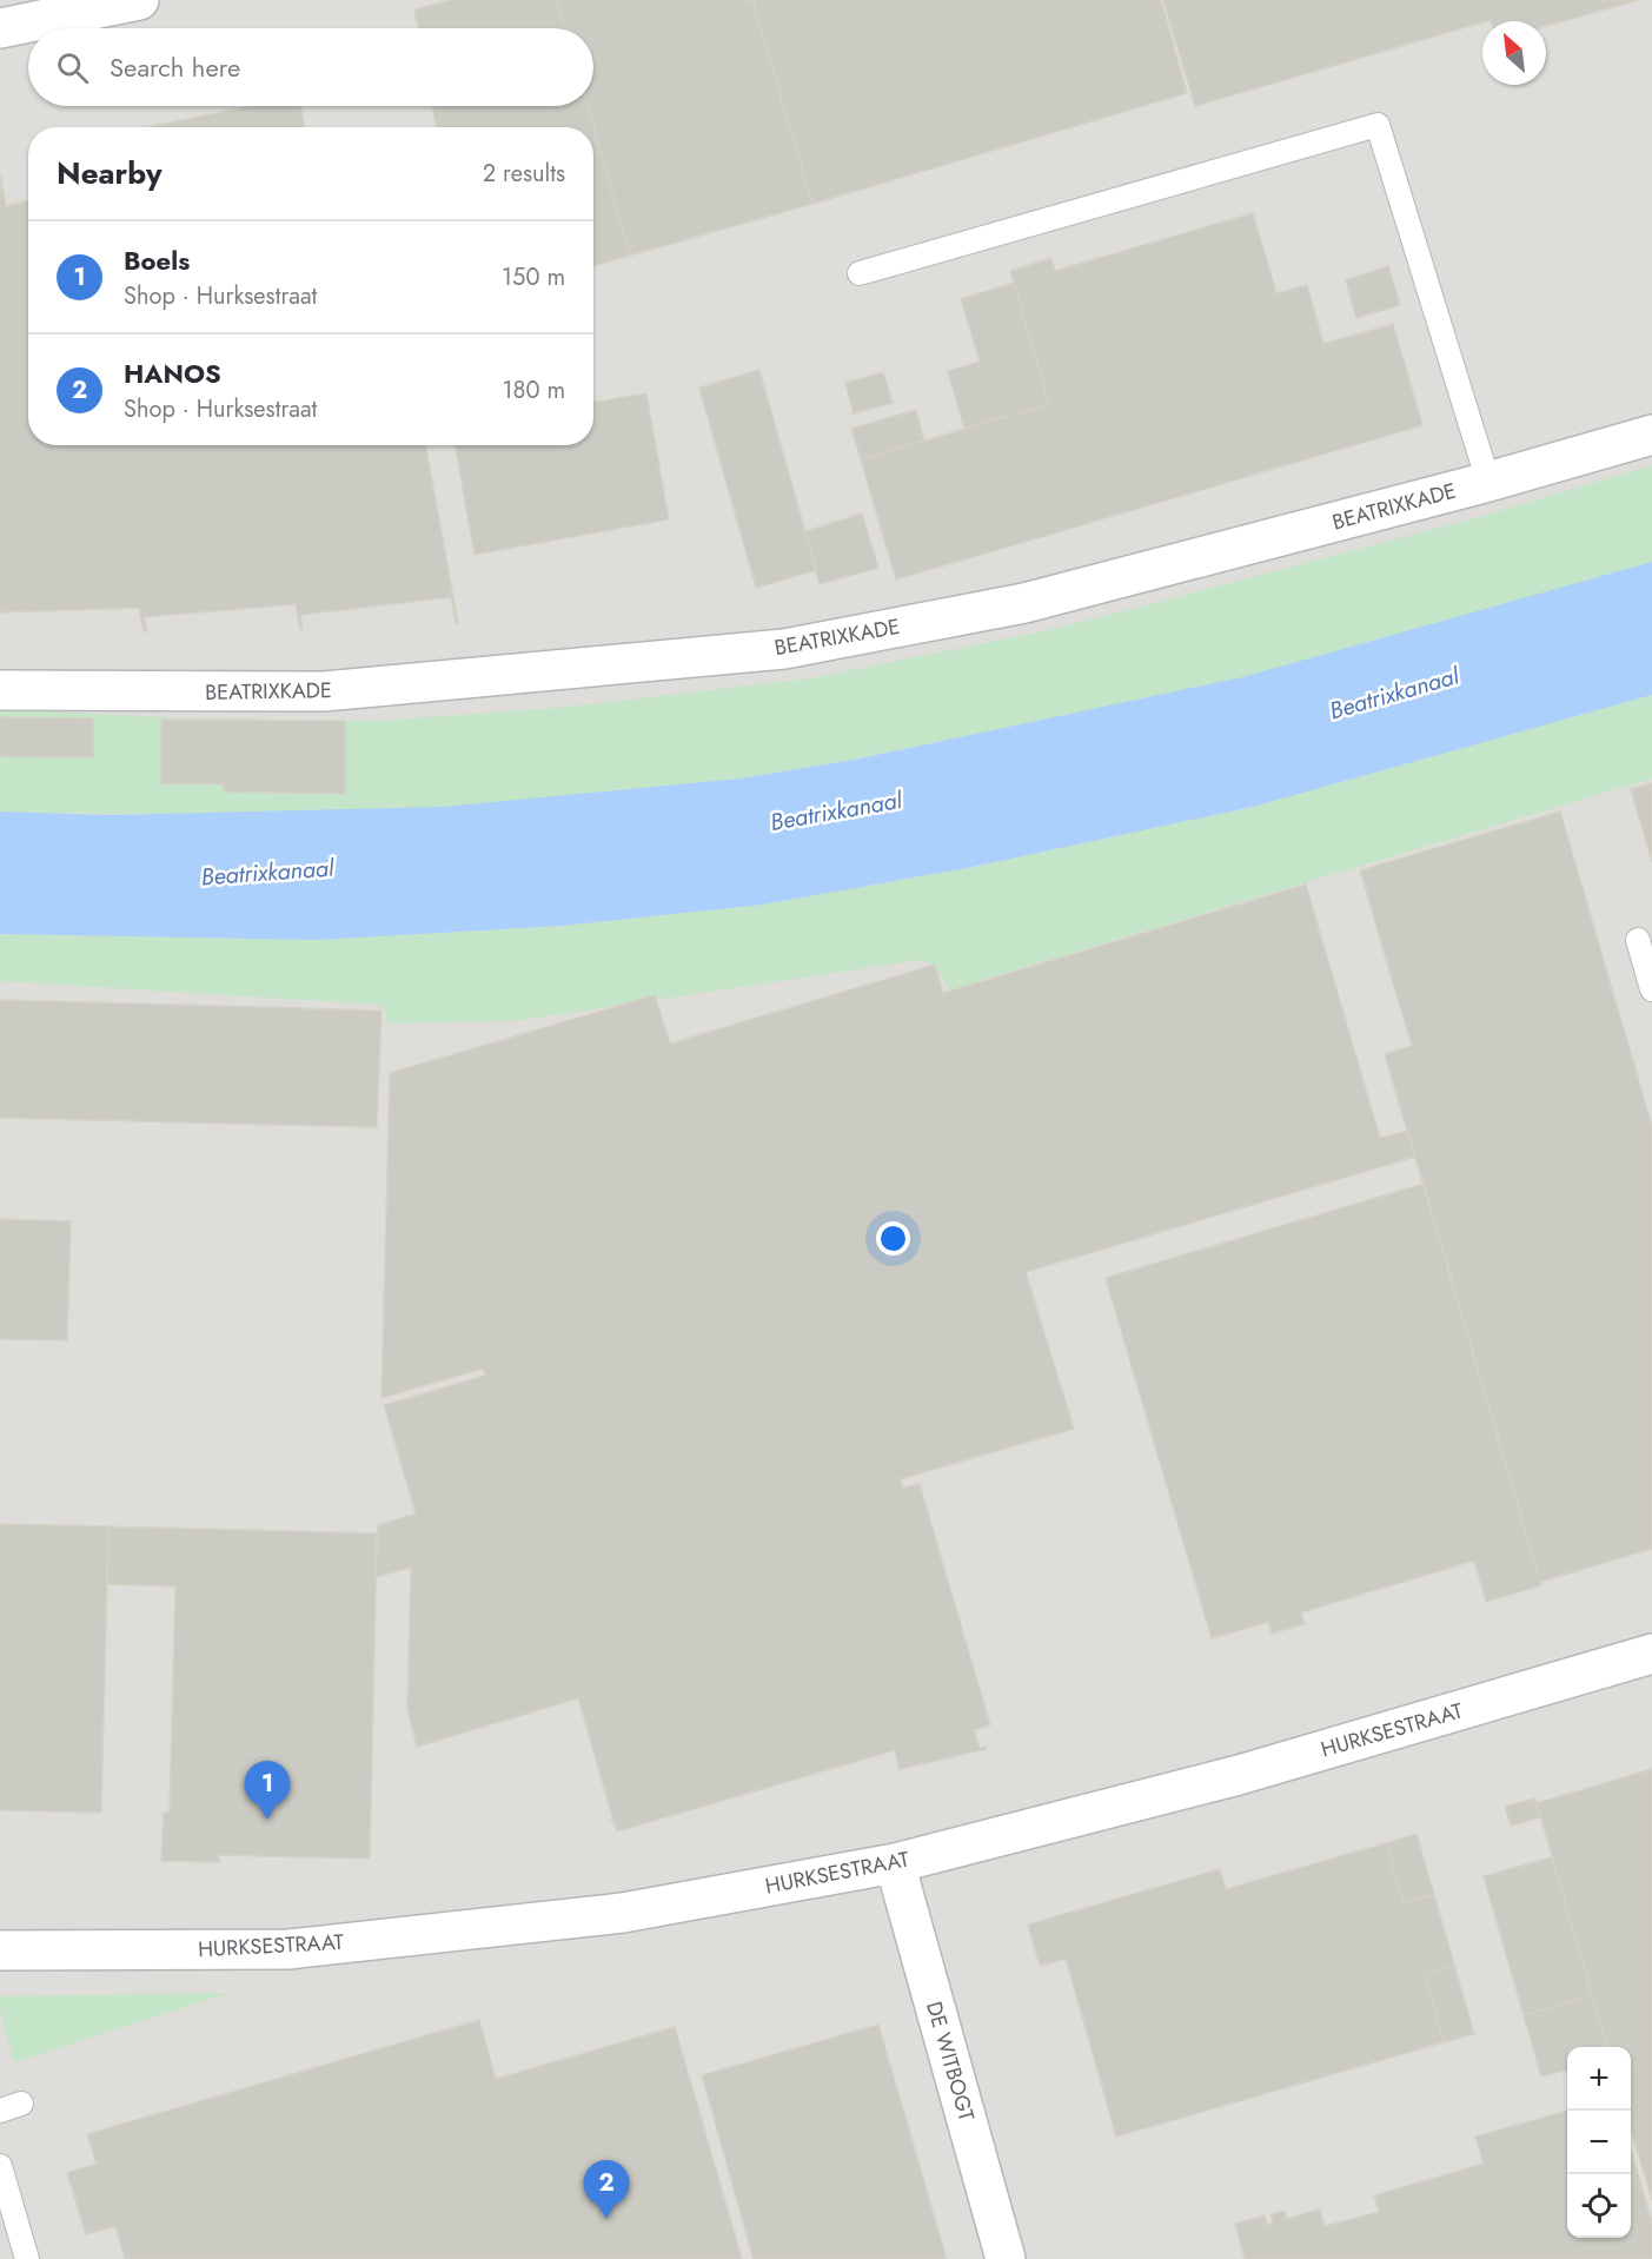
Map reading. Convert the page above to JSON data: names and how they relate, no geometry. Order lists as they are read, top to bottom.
{
  "streets": {
    "street": ["BEATRIXKADE", "HURKSESTRAAT", "DE WITBOGT"]
  },
  "crossings": [
    ["HURKSESTRAAT", "DE WITBOGT"]
  ],
  "water": ["Beatrixkanaal"],
  "north": "top left",
  "page": {
    "search": "Search here",
    "heading": ["Nearby", "2 results"],
    "list": [
      {
        "mark": "1",
        "name": "Boels",
        "note": "Shop · Hurksestraat",
        "value": "150 m"
      },
      {
        "mark": "2",
        "name": "HANOS",
        "note": "Shop · Hurksestraat",
        "value": "180 m"
      }
    ],
    "pins": ["1", "2"],
    "map_buttons": ["+", "−"]
  }
}
